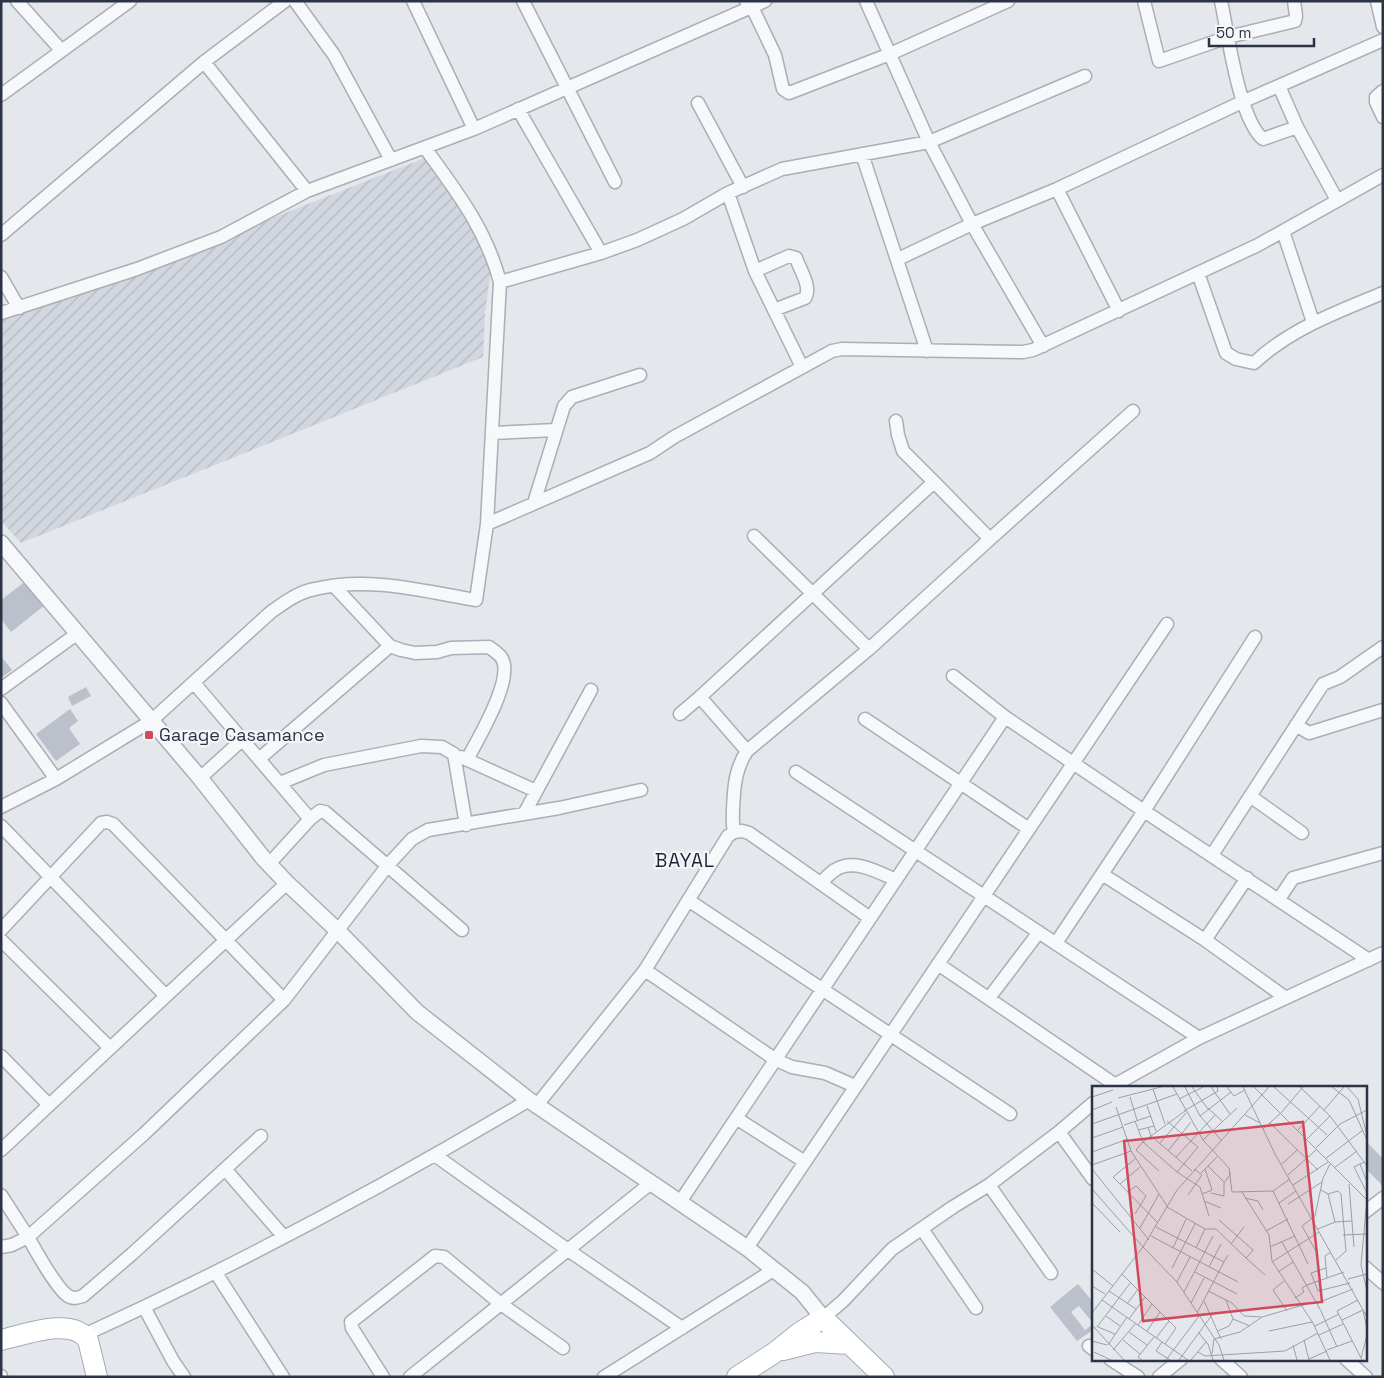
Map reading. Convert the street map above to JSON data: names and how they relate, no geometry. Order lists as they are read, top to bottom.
{
  "districts": ["BAYAL"],
  "places": {
    "transit": ["Garage Casamance"]
  },
  "scale_bar": "50 m"
}
